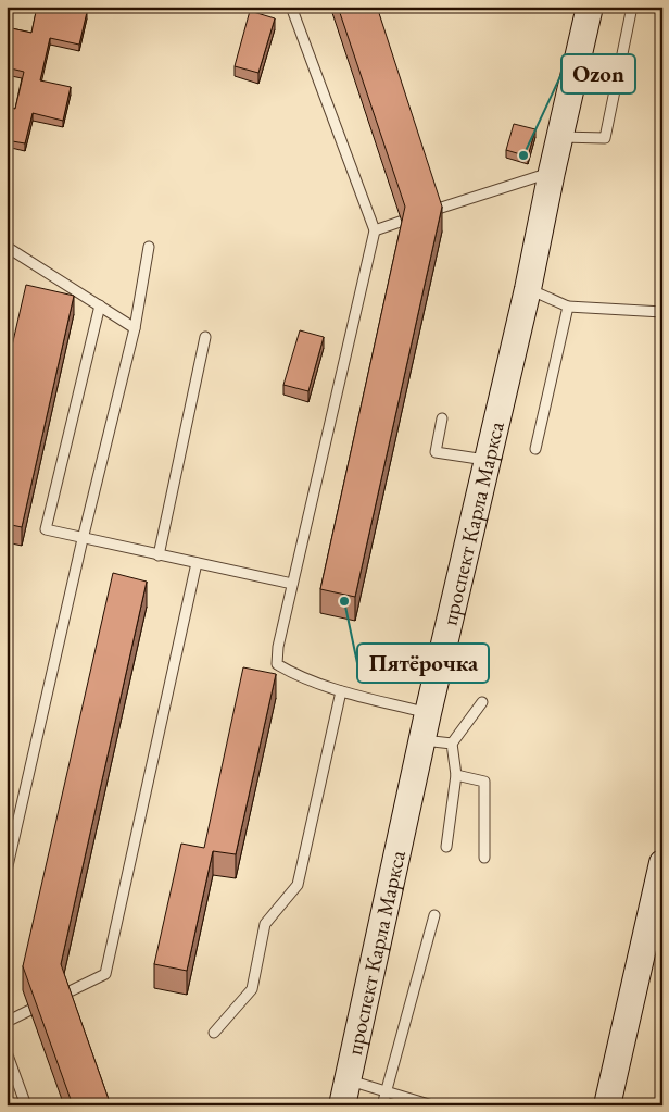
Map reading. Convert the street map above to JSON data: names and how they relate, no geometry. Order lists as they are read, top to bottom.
{
  "streets": {
    "main road": ["проспект Карла Маркса"]
  },
  "places": ["Ozon", "Пятёрочка"]
}
